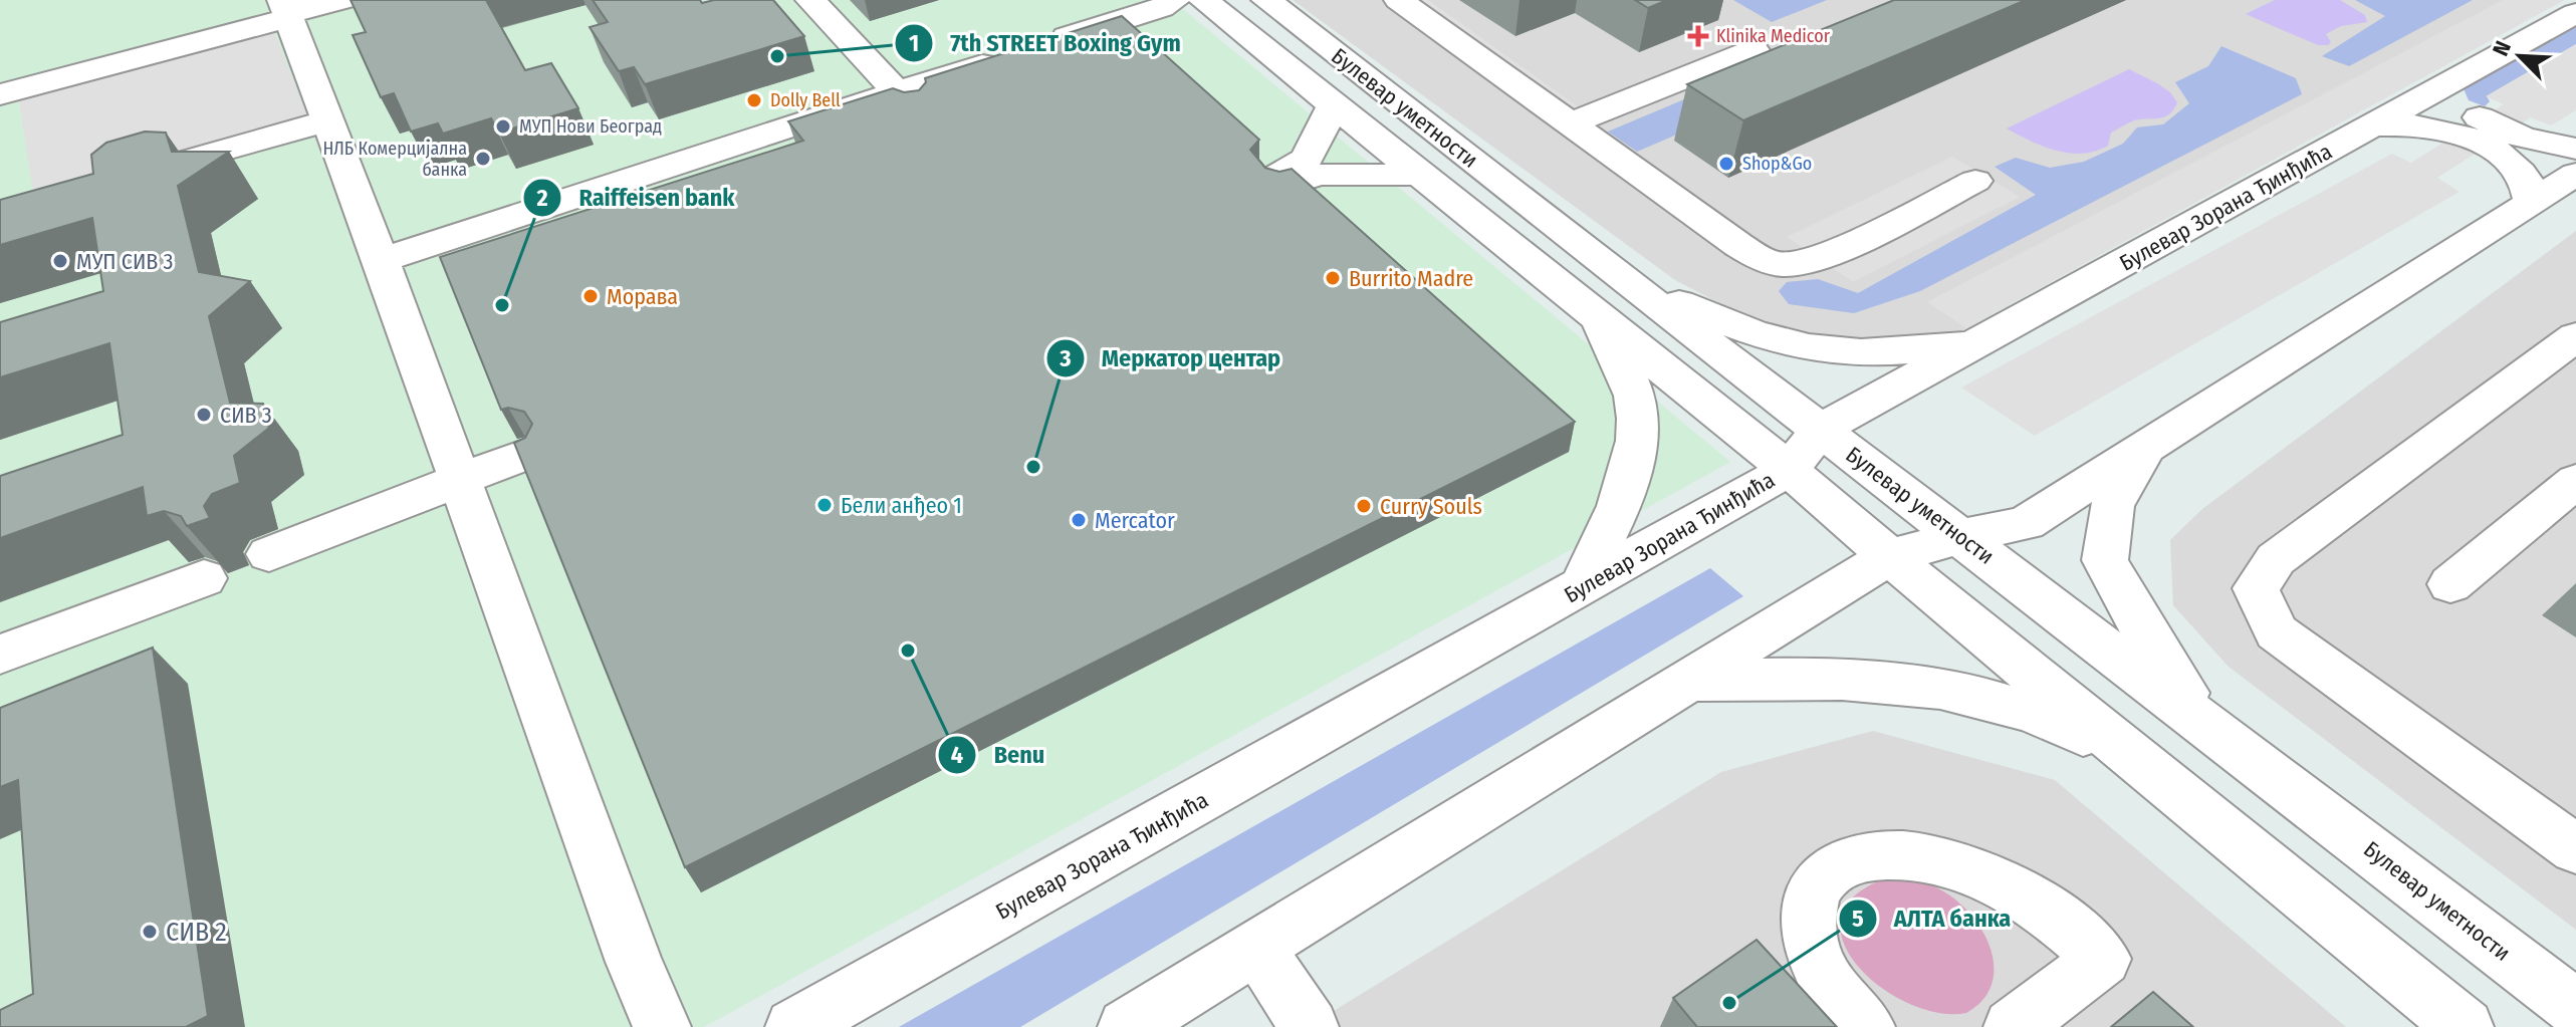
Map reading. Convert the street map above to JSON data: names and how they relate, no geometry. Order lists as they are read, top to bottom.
{
  "streets": {
    "street": ["Булевар уметности", "Булевар Зорана Ђинђића"]
  },
  "crossings": [
    ["Булевар уметности", "Булевар Зорана Ђинђића"]
  ],
  "places": {
    "health": ["Klinika Medicor"],
    "other": [
      "7th STREET Boxing Gym",
      "Dolly Bell",
      "МУП Нови Београд",
      "НЛБ Комерцијална банка",
      "Shop&Go",
      "МУП СИВ 3",
      "Burrito Madre",
      "Морава",
      "Raiffeisen bank",
      "СИВ 3",
      "Меркатор центар",
      "Бели анђео 1",
      "Curry Souls",
      "Mercator",
      "Benu",
      "СИВ 2",
      "АЛТА банка"
    ]
  },
  "north": "top left"
}
